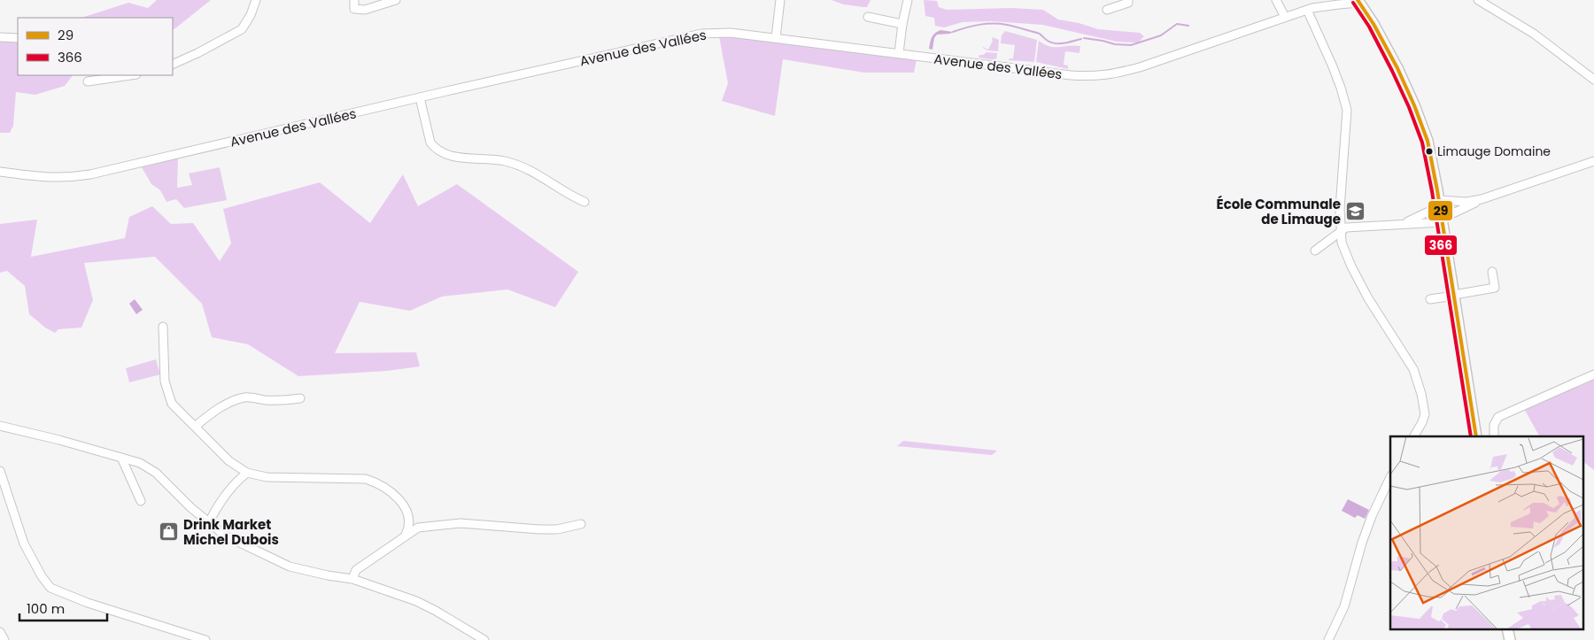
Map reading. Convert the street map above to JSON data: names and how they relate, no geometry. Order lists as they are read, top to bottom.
{
  "streets": {
    "street": ["Avenue des Vallées"]
  },
  "places": {
    "other": ["Limauge Domaine"],
    "school or university": ["École Communale de Limauge"],
    "shop": ["Drink Market Michel Dubois"]
  },
  "lines": ["transit line 29", "transit line 366"],
  "legend": ["29", "366"],
  "scale_bar": "100 m"
}
